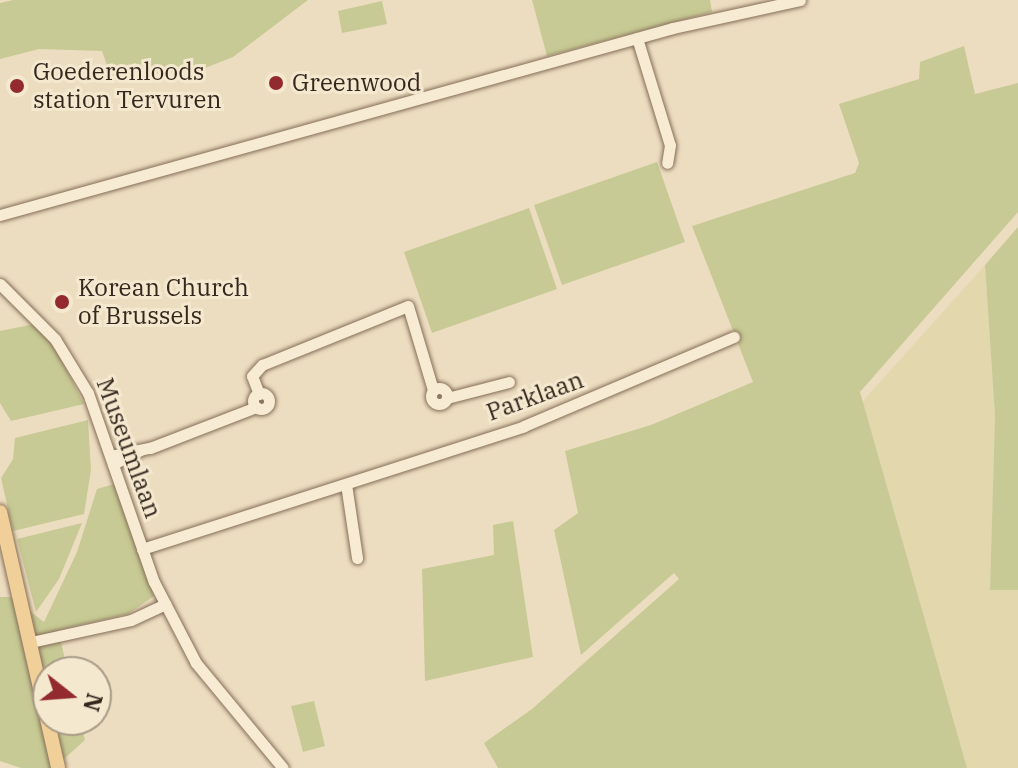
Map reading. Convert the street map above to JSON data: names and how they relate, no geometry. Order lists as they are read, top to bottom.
{
  "streets": {
    "street": ["Parklaan", "Museumlaan"]
  },
  "crossings": [
    ["Parklaan", "Museumlaan"]
  ],
  "places": ["Greenwood", "Goederenloods station Tervuren", "Korean Church of Brussels"],
  "north": "right"
}
